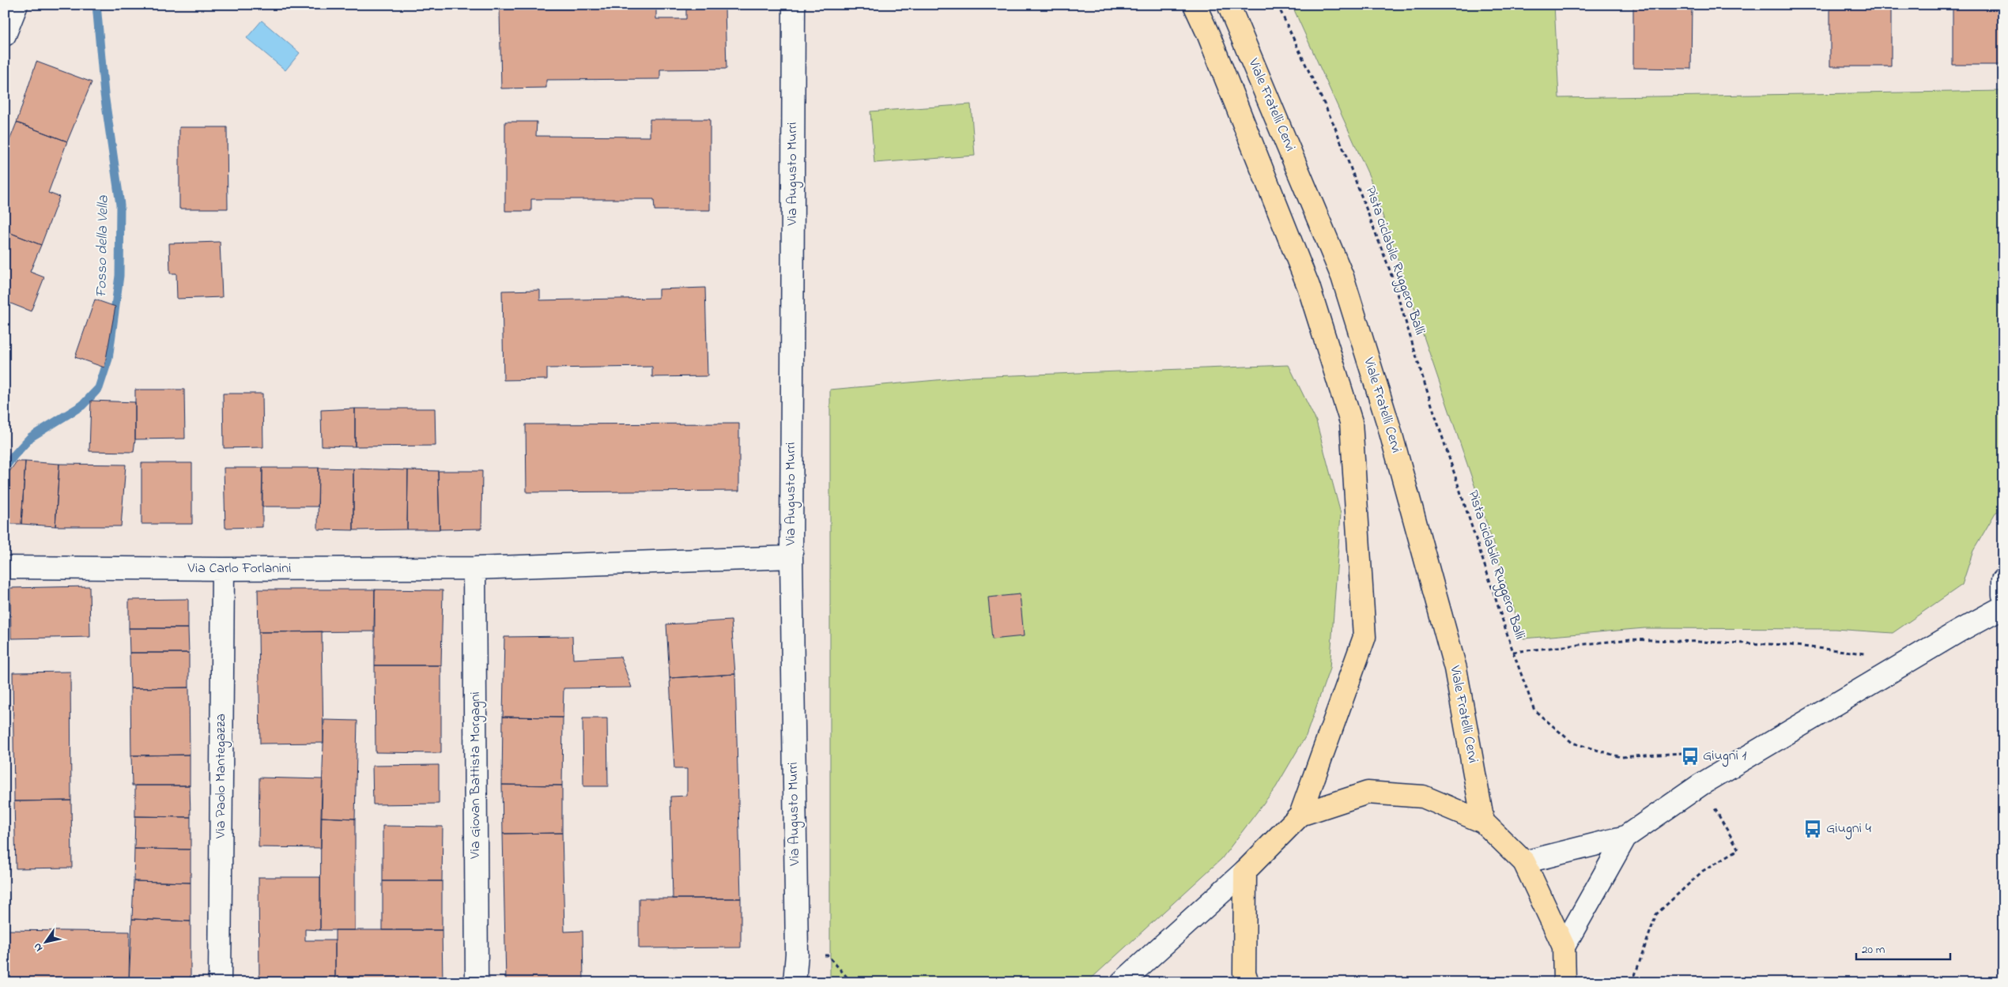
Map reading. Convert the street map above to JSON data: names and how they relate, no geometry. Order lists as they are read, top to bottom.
{
  "streets": {
    "main road": ["Viale Fratelli Cervi"],
    "street": [
      "Via Augusto Murri",
      "Via Carlo Forlanini",
      "Via Giovan Battista Morgagni",
      "Via Paolo Mantegazza"
    ],
    "path": ["Pista ciclabile Ruggero Balli"]
  },
  "crossings": [
    ["Via Augusto Murri", "Via Carlo Forlanini"],
    ["Via Carlo Forlanini", "Via Giovan Battista Morgagni"],
    ["Via Carlo Forlanini", "Via Paolo Mantegazza"]
  ],
  "water": ["Fosso della Vella"],
  "places": {
    "bus stop": ["Giugni 1", "Giugni 4"]
  },
  "scale_bar": "20 m",
  "north": "bottom left"
}
